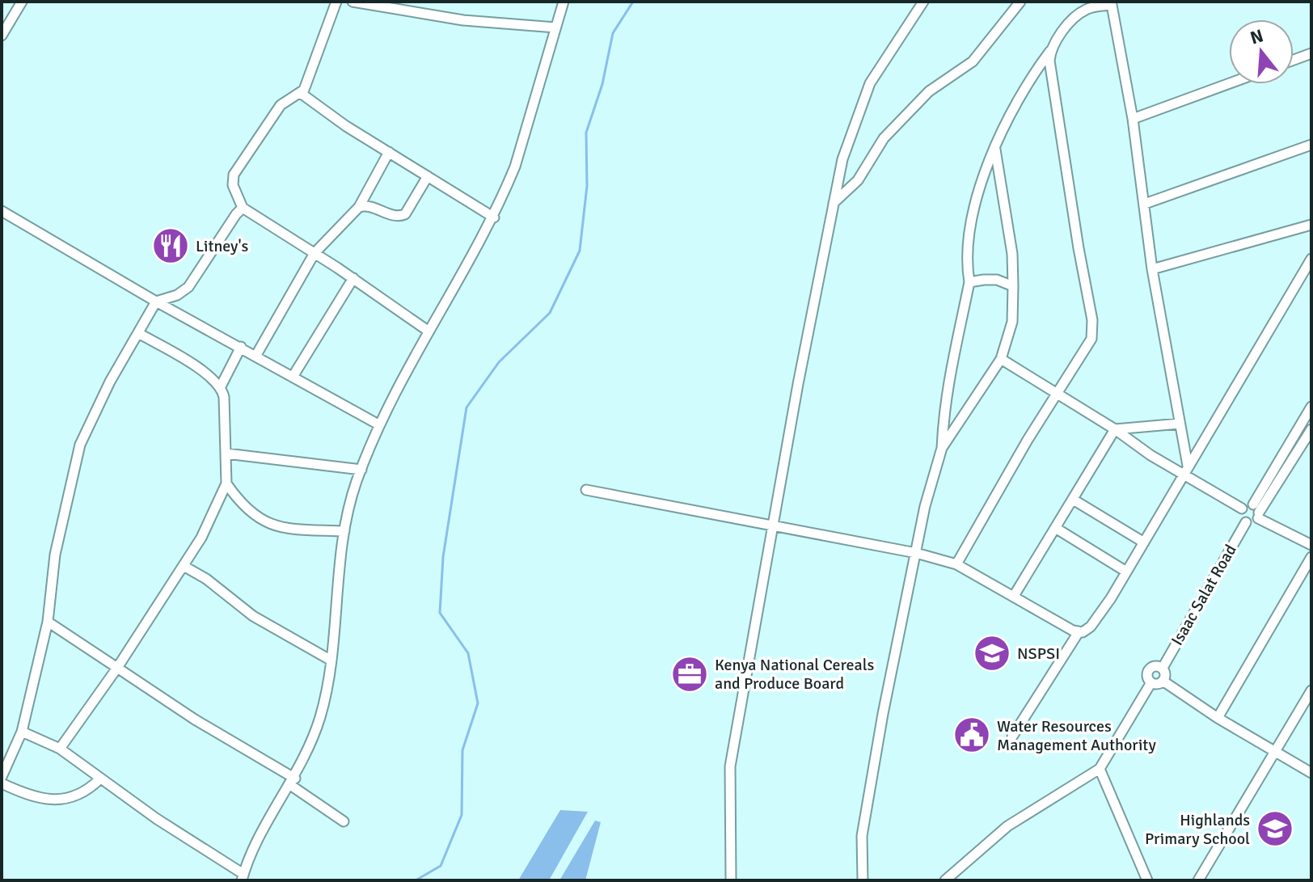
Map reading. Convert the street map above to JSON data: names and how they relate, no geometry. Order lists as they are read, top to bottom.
{
  "streets": {
    "street": ["Isaac Salat Road"]
  },
  "places": {
    "restaurant": ["Litney's"],
    "school or university": ["NSPSI", "Highlands Primary School"],
    "office": ["Kenya National Cereals and Produce Board"],
    "public building": ["Water Resources Management Authority"]
  },
  "north": "top"
}
